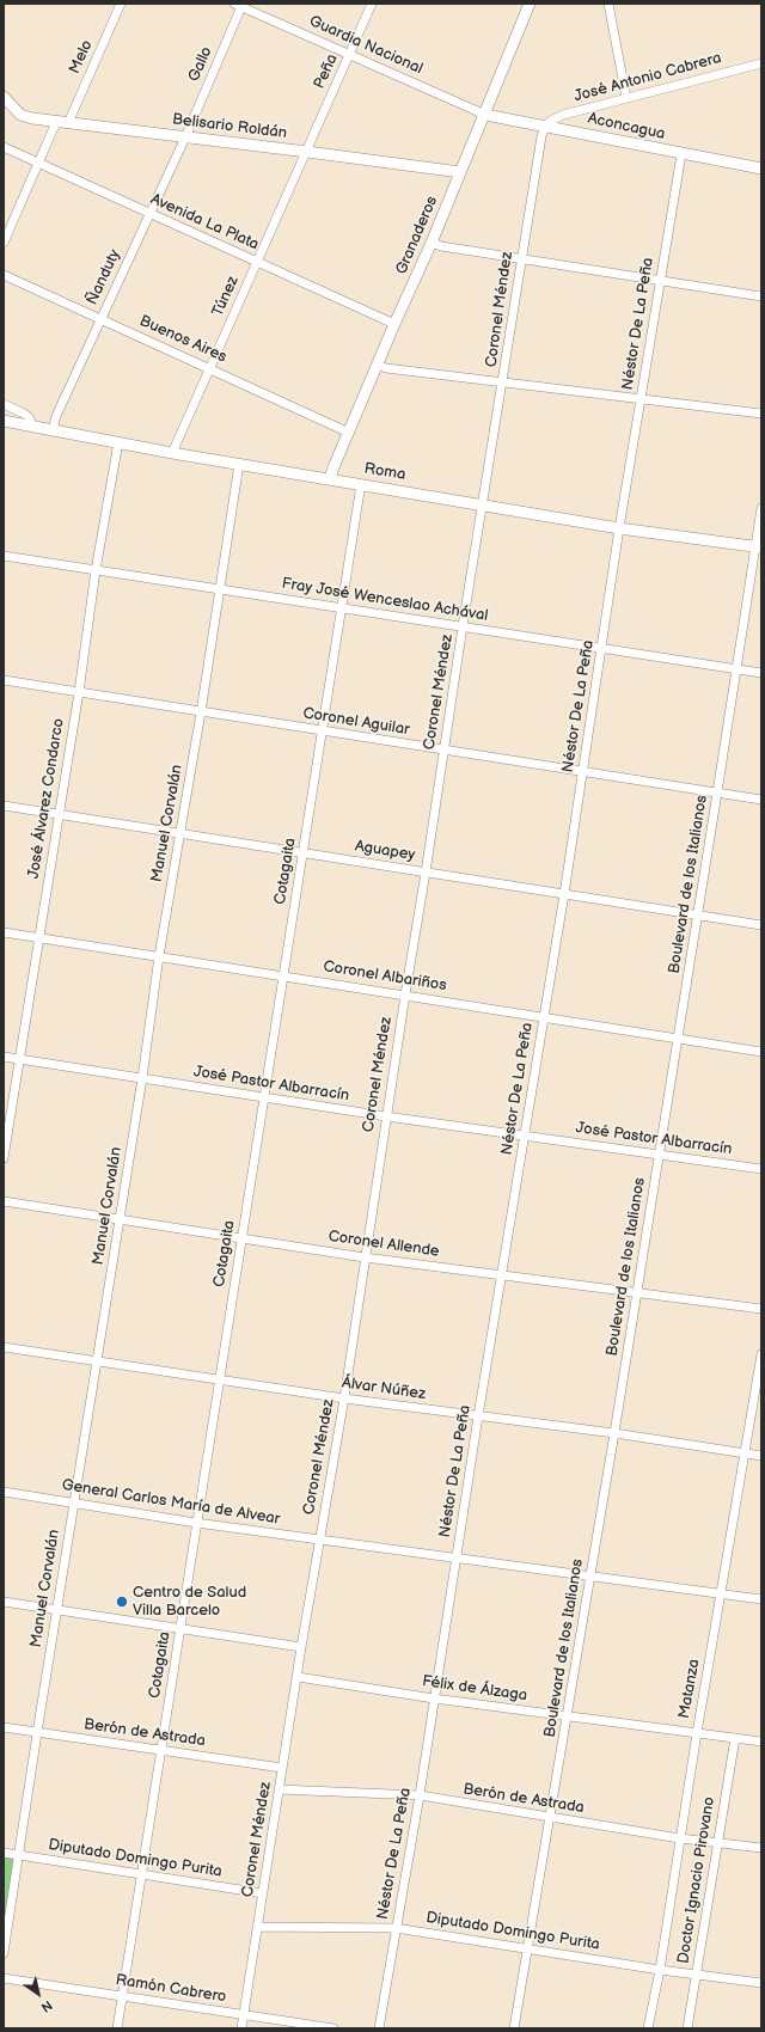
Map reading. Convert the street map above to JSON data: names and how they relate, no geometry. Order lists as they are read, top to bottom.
{
  "streets": {
    "street": [
      "Guardia Nacional",
      "Melo",
      "Gallo",
      "Peña",
      "José Antonio Cabrera",
      "Belisario Roldán",
      "Aconcagua",
      "Avenida La Plata",
      "Granaderos",
      "Ñanduty",
      "Túnez",
      "Coronel Méndez",
      "Néstor De La Peña",
      "Buenos Aires",
      "Roma",
      "Fray José Wenceslao Achával",
      "Coronel Aguilar",
      "José Álvarez Condarco",
      "Manuel Corvalán",
      "Aguapey",
      "Cotagaita",
      "Boulevard de los Italianos",
      "Coronel Albariños",
      "José Pastor Albarracín",
      "Coronel Allende",
      "Álvar Núñez",
      "General Carlos María de Alvear",
      "Félix de Álzaga",
      "Matanza",
      "Berón de Astrada",
      "Diputado Domingo Purita",
      "Doctor Ignacio Pirovano",
      "Ramón Cabrero"
    ]
  },
  "crossings": [
    ["Guardia Nacional", "Gallo"],
    ["Guardia Nacional", "Peña"],
    ["Guardia Nacional", "Aconcagua"],
    ["Guardia Nacional", "Granaderos"],
    ["Melo", "Belisario Roldán"],
    ["Gallo", "Belisario Roldán"],
    ["Gallo", "Ñanduty"],
    ["Peña", "Belisario Roldán"],
    ["Peña", "Túnez"],
    ["José Antonio Cabrera", "Aconcagua"],
    ["José Antonio Cabrera", "Coronel Méndez"],
    ["Belisario Roldán", "Granaderos"],
    ["Belisario Roldán", "Ñanduty"],
    ["Belisario Roldán", "Túnez"],
    ["Aconcagua", "Granaderos"],
    ["Aconcagua", "Coronel Méndez"],
    ["Aconcagua", "Néstor De La Peña"],
    ["Avenida La Plata", "Granaderos"],
    ["Avenida La Plata", "Ñanduty"],
    ["Avenida La Plata", "Túnez"],
    ["Granaderos", "Buenos Aires"],
    ["Granaderos", "Roma"],
    ["Ñanduty", "Buenos Aires"],
    ["Ñanduty", "Roma"],
    ["Túnez", "Buenos Aires"],
    ["Túnez", "Roma"],
    ["Coronel Méndez", "Roma"],
    ["Coronel Méndez", "Fray José Wenceslao Achával"],
    ["Coronel Méndez", "Coronel Aguilar"],
    ["Coronel Méndez", "Aguapey"],
    ["Coronel Méndez", "Coronel Albariños"],
    ["Coronel Méndez", "José Pastor Albarracín"],
    ["Coronel Méndez", "Coronel Allende"],
    ["Coronel Méndez", "Álvar Núñez"],
    ["Coronel Méndez", "General Carlos María de Alvear"],
    ["Coronel Méndez", "Félix de Álzaga"],
    ["Coronel Méndez", "Berón de Astrada"],
    ["Coronel Méndez", "Diputado Domingo Purita"],
    ["Coronel Méndez", "Ramón Cabrero"],
    ["Néstor De La Peña", "Roma"],
    ["Néstor De La Peña", "Fray José Wenceslao Achával"],
    ["Néstor De La Peña", "Coronel Aguilar"],
    ["Néstor De La Peña", "Aguapey"],
    ["Néstor De La Peña", "Coronel Albariños"],
    ["Néstor De La Peña", "José Pastor Albarracín"],
    ["Néstor De La Peña", "Coronel Allende"],
    ["Néstor De La Peña", "Álvar Núñez"],
    ["Néstor De La Peña", "General Carlos María de Alvear"],
    ["Néstor De La Peña", "Félix de Álzaga"],
    ["Néstor De La Peña", "Berón de Astrada"],
    ["Néstor De La Peña", "Diputado Domingo Purita"],
    ["Roma", "José Álvarez Condarco"],
    ["Roma", "Manuel Corvalán"],
    ["Roma", "Cotagaita"],
    ["Roma", "Boulevard de los Italianos"],
    ["Fray José Wenceslao Achával", "José Álvarez Condarco"],
    ["Fray José Wenceslao Achával", "Manuel Corvalán"],
    ["Fray José Wenceslao Achával", "Cotagaita"],
    ["Fray José Wenceslao Achával", "Boulevard de los Italianos"],
    ["Coronel Aguilar", "José Álvarez Condarco"],
    ["Coronel Aguilar", "Manuel Corvalán"],
    ["Coronel Aguilar", "Cotagaita"],
    ["Coronel Aguilar", "Boulevard de los Italianos"],
    ["José Álvarez Condarco", "Aguapey"],
    ["José Álvarez Condarco", "Coronel Albariños"],
    ["José Álvarez Condarco", "José Pastor Albarracín"],
    ["Manuel Corvalán", "Aguapey"],
    ["Manuel Corvalán", "Coronel Albariños"],
    ["Manuel Corvalán", "José Pastor Albarracín"],
    ["Manuel Corvalán", "Coronel Allende"],
    ["Manuel Corvalán", "Álvar Núñez"],
    ["Manuel Corvalán", "General Carlos María de Alvear"],
    ["Manuel Corvalán", "Berón de Astrada"],
    ["Manuel Corvalán", "Diputado Domingo Purita"],
    ["Aguapey", "Cotagaita"],
    ["Aguapey", "Boulevard de los Italianos"],
    ["Cotagaita", "Coronel Albariños"],
    ["Cotagaita", "José Pastor Albarracín"],
    ["Cotagaita", "Coronel Allende"],
    ["Cotagaita", "Álvar Núñez"],
    ["Cotagaita", "General Carlos María de Alvear"],
    ["Cotagaita", "Berón de Astrada"],
    ["Cotagaita", "Diputado Domingo Purita"],
    ["Cotagaita", "Ramón Cabrero"],
    ["Boulevard de los Italianos", "Coronel Albariños"],
    ["Boulevard de los Italianos", "José Pastor Albarracín"],
    ["Boulevard de los Italianos", "Coronel Allende"],
    ["Boulevard de los Italianos", "Álvar Núñez"],
    ["Boulevard de los Italianos", "General Carlos María de Alvear"],
    ["Boulevard de los Italianos", "Félix de Álzaga"],
    ["Boulevard de los Italianos", "Berón de Astrada"],
    ["Boulevard de los Italianos", "Diputado Domingo Purita"],
    ["Álvar Núñez", "Matanza"],
    ["General Carlos María de Alvear", "Matanza"],
    ["Félix de Álzaga", "Matanza"],
    ["Félix de Álzaga", "Doctor Ignacio Pirovano"],
    ["Matanza", "Berón de Astrada"],
    ["Matanza", "Diputado Domingo Purita"],
    ["Berón de Astrada", "Doctor Ignacio Pirovano"],
    ["Diputado Domingo Purita", "Doctor Ignacio Pirovano"]
  ],
  "places": ["Centro de Salud Villa Barcelo"],
  "north": "bottom right"
}
